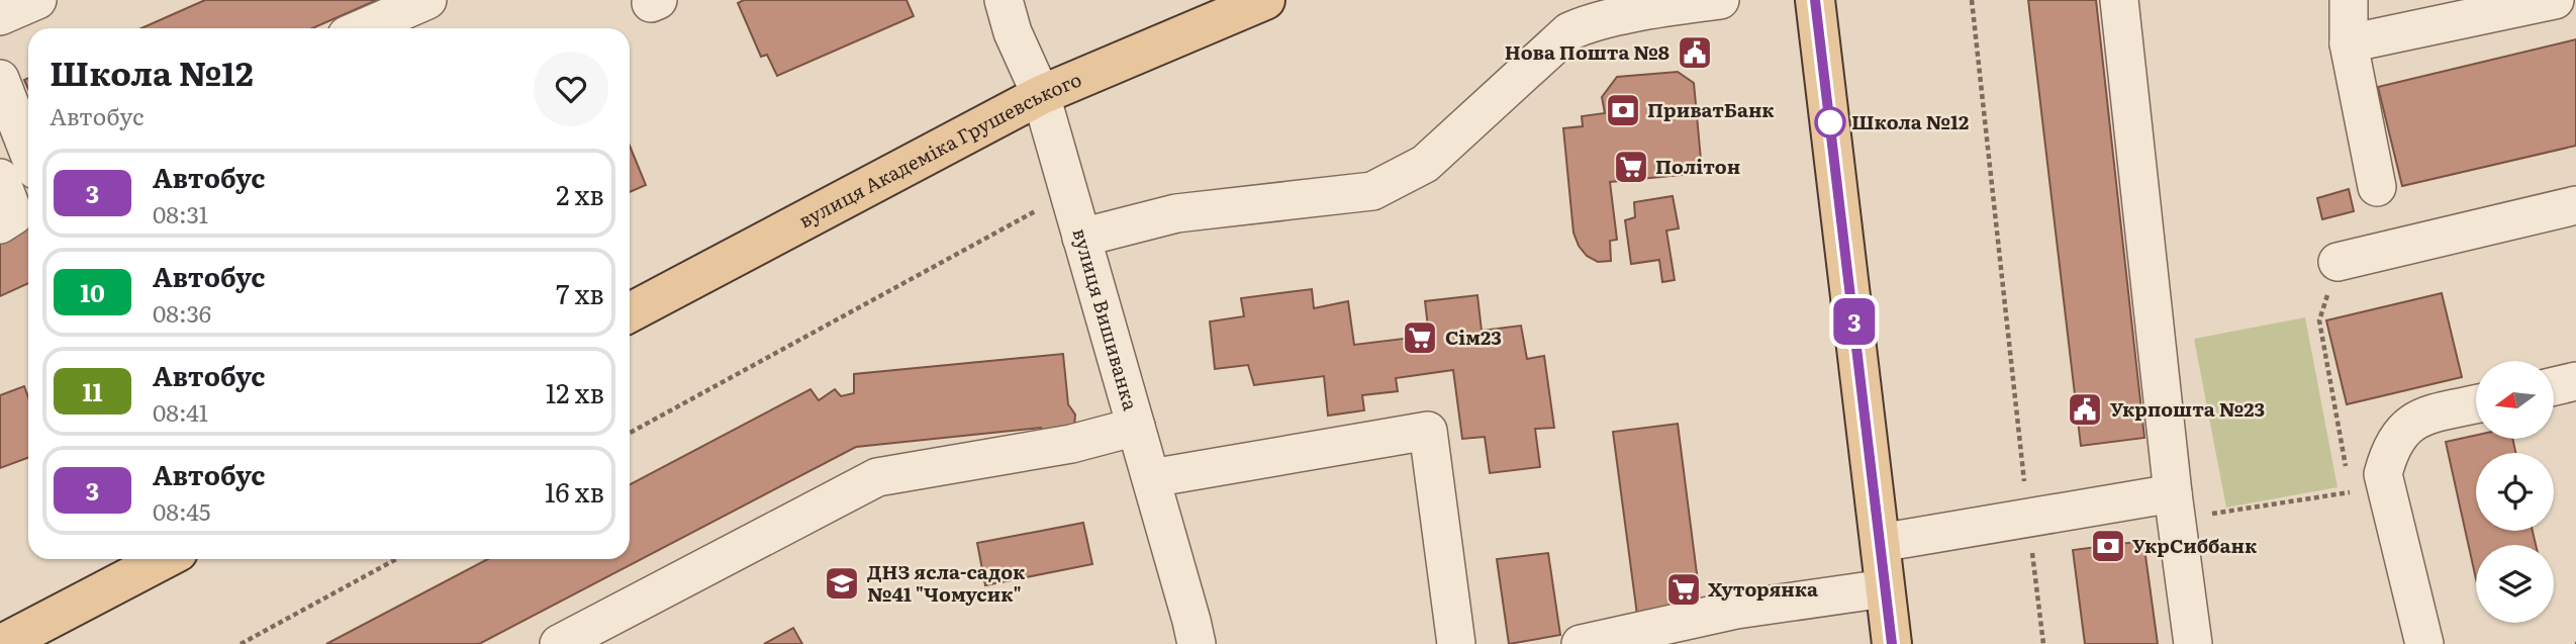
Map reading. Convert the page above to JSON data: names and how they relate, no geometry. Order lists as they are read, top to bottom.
{
  "streets": {
    "main road": ["вулиця Академіка Грушевського"],
    "street": ["вулиця Вишиванка"]
  },
  "crossings": [
    ["вулиця Академіка Грушевського", "вулиця Вишиванка"]
  ],
  "places": {
    "public building": ["Нова Пошта №8", "Укрпошта №23"],
    "bank": ["ПриватБанк", "УкрСиббанк"],
    "other": ["Школа №12"],
    "supermarket": ["Політон", "Сім23", "Хуторянка"],
    "school or university": ["ДНЗ ясла-садок №41 \"Чомусик\""]
  },
  "lines": ["bus line 3"],
  "north": "left",
  "page": {
    "on_map": "3",
    "heading": ["Школа №12", "Автобус"],
    "list": [
      {
        "mark": "3",
        "name": "Автобус",
        "note": "08:31",
        "value": "2 хв"
      },
      {
        "mark": "10",
        "name": "Автобус",
        "note": "08:36",
        "value": "7 хв"
      },
      {
        "mark": "11",
        "name": "Автобус",
        "note": "08:41",
        "value": "12 хв"
      },
      {
        "mark": "3",
        "name": "Автобус",
        "note": "08:45",
        "value": "16 хв"
      }
    ]
  }
}
